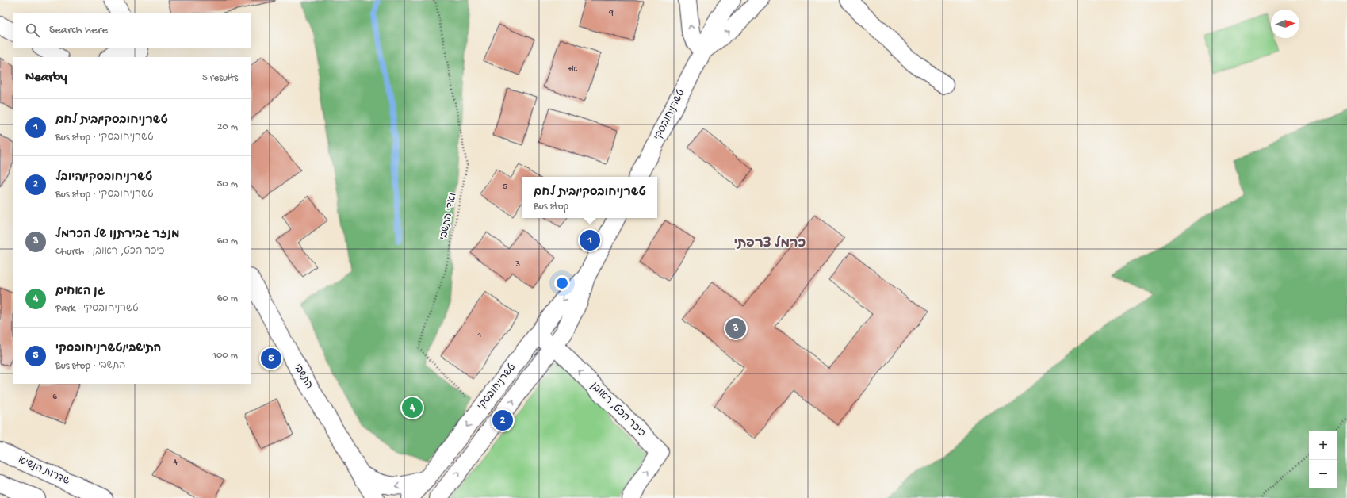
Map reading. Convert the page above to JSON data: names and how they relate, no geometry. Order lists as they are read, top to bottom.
{
  "streets": {
    "street": [
      "טשרניחובסקי",
      "התשבי",
      "כיכר הכט, ראובן",
      "שדרות הנשיא"
    ],
    "path": ["ואדי התשבי"]
  },
  "crossings": [
    ["טשרניחובסקי", "ואדי התשבי"],
    ["טשרניחובסקי", "כיכר הכט, ראובן"]
  ],
  "one_way": ["כיכר הכט, ראובן"],
  "districts": ["כרמל צרפתי"],
  "house_numbers": [
    "9",
    "7א",
    "5",
    "3",
    "1",
    "6",
    "4"
  ],
  "north": "right",
  "page": {
    "search": "Search here",
    "heading": ["Nearby", "5 results"],
    "list": [
      {
        "mark": "1",
        "name": "טשרניחובסקי/בית לחם",
        "note": "Bus stop · טשרניחובסקי",
        "value": "20 m"
      },
      {
        "mark": "2",
        "name": "טשרניחובסקי/היובל",
        "note": "Bus stop · טשרניחובסקי",
        "value": "50 m"
      },
      {
        "mark": "3",
        "name": "מנזר גבירתנו של הכרמל",
        "note": "Church · כיכר הכט, ראובן",
        "value": "60 m"
      },
      {
        "mark": "4",
        "name": "גן האחים",
        "note": "Park · טשרניחובסקי",
        "value": "60 m"
      },
      {
        "mark": "5",
        "name": "התישבי/טשרניחובסקי",
        "note": "Bus stop · התשבי",
        "value": "100 m"
      }
    ],
    "popup": ["טשרניחובסקי/בית לחם", "Bus stop"],
    "pins": [
      "1",
      "3",
      "5",
      "4",
      "2"
    ],
    "map_buttons": ["+", "−"]
  }
}
